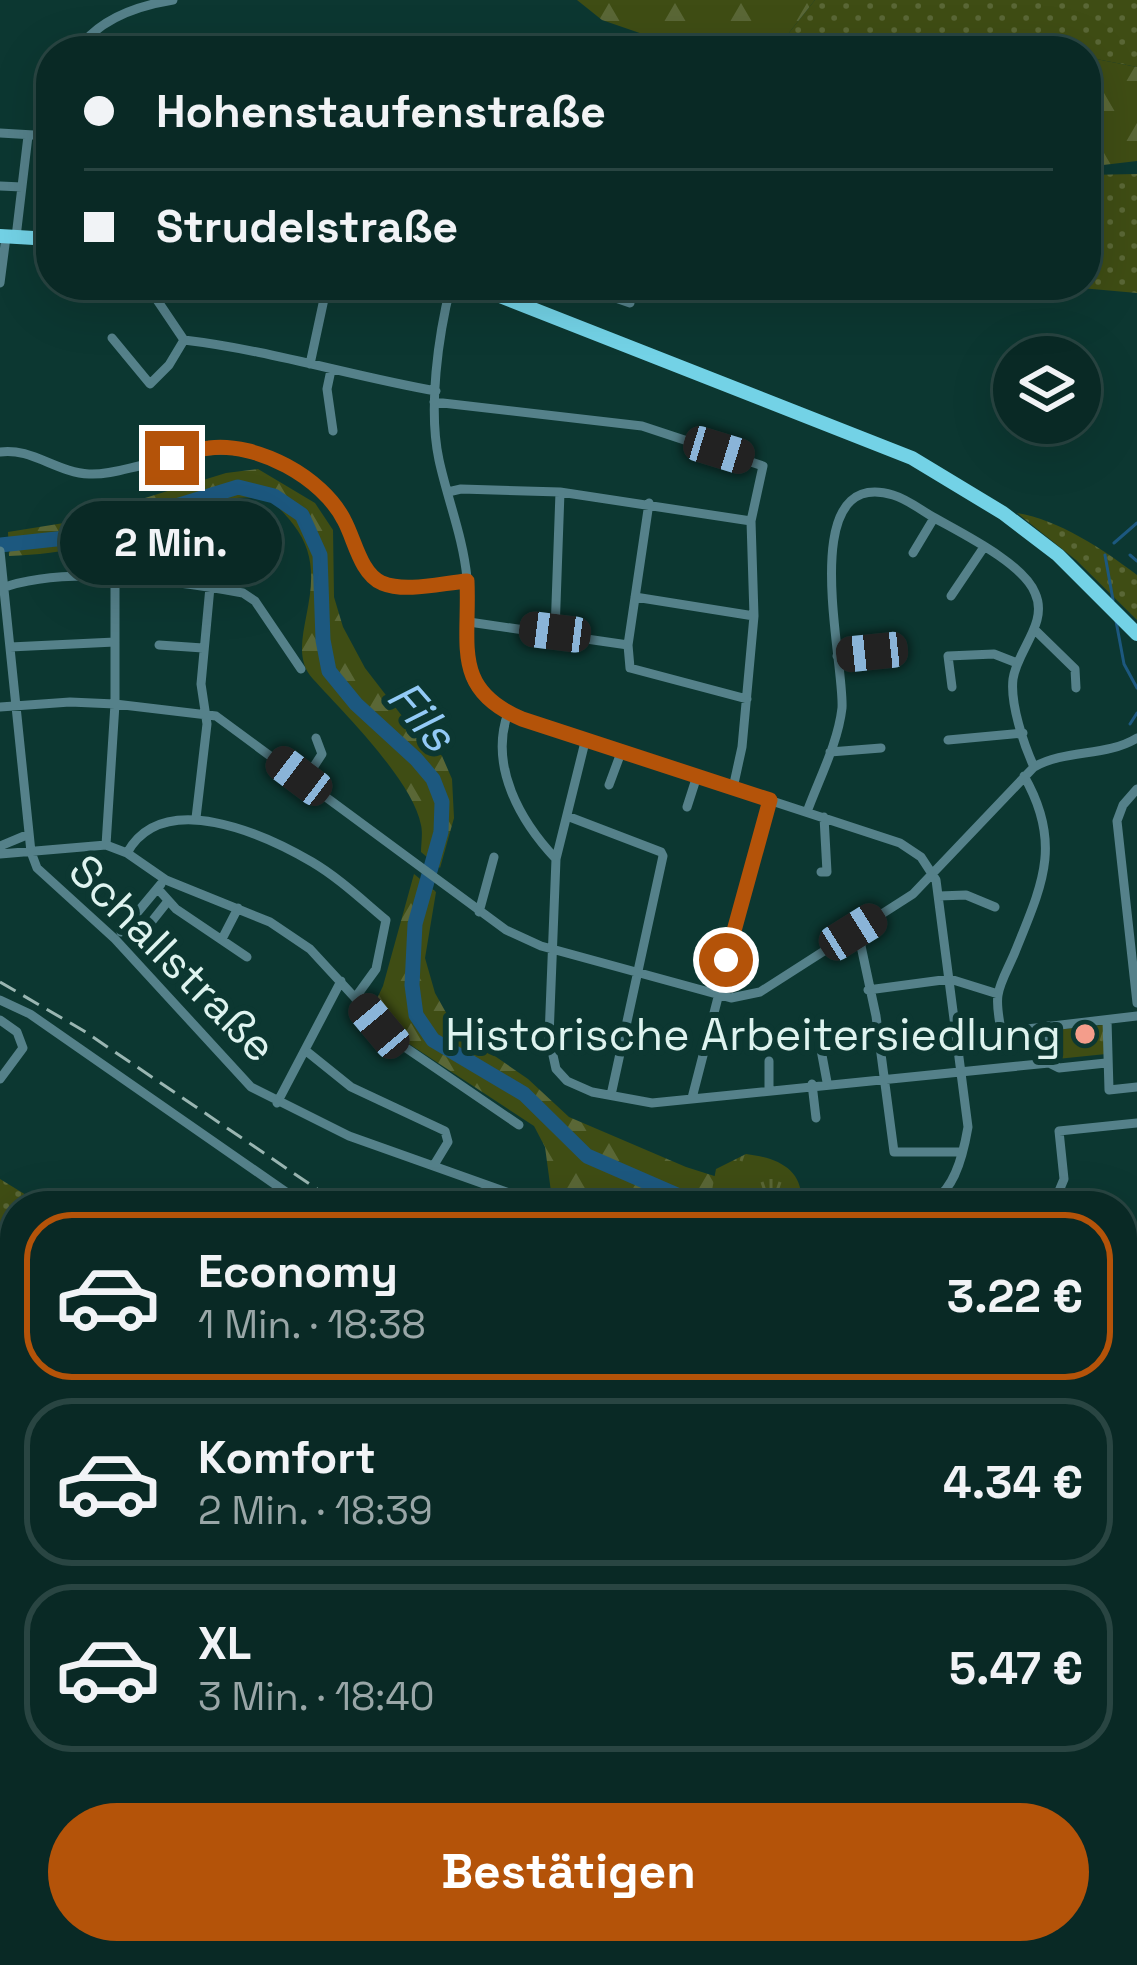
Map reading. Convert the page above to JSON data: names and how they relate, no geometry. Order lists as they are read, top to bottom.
{
  "streets": {
    "street": ["Schallstraße"]
  },
  "water": ["Fils"],
  "places": ["Historische Arbeitersiedlung"],
  "page": {
    "banner": ["Hohenstaufenstraße", "Strudelstraße"],
    "bubble": "2 Min.",
    "list": [
      {
        "name": "Economy",
        "note": "1 Min. · 18:38",
        "value": "3.22 €"
      },
      {
        "name": "Komfort",
        "note": "2 Min. · 18:39",
        "value": "4.34 €"
      },
      {
        "name": "XL",
        "note": "3 Min. · 18:40",
        "value": "5.47 €"
      }
    ],
    "buttons": "Bestätigen"
  }
}
